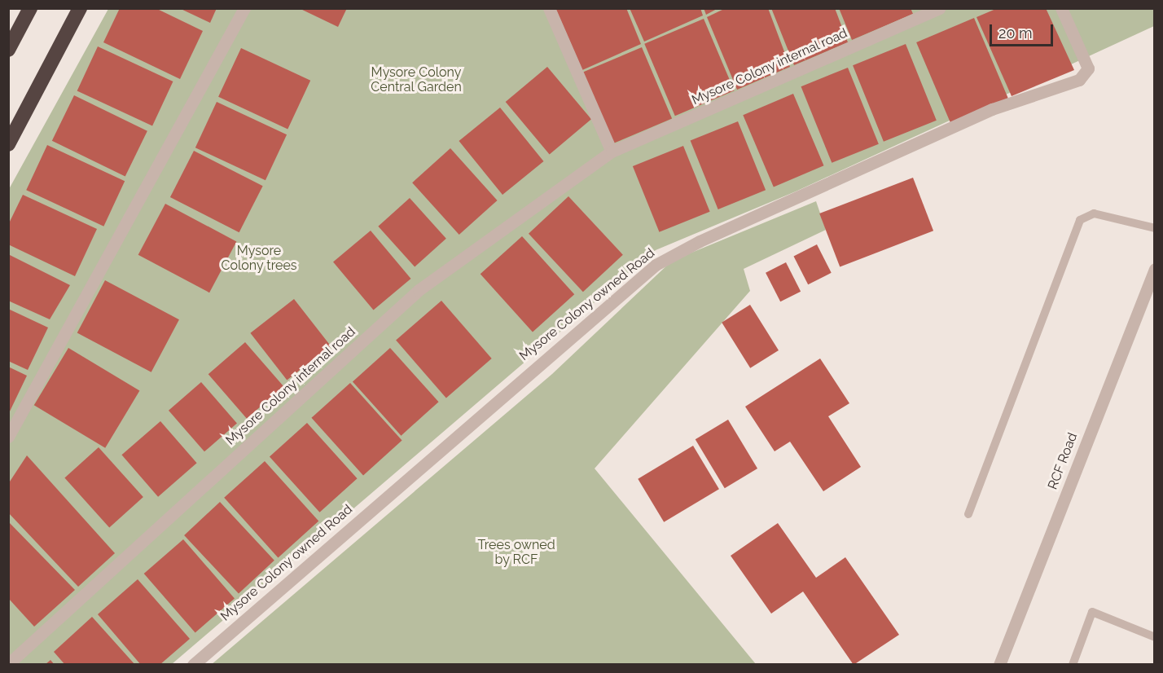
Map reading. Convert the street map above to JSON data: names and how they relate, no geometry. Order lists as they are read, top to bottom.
{
  "streets": {
    "street": ["Mysore Colony internal road", "Mysore Colony owned Road", "RCF Road"]
  },
  "parks": ["Mysore Colony Central Garden", "Mysore Colony trees", "Trees owned by RCF"],
  "scale_bar": "20 m"
}
